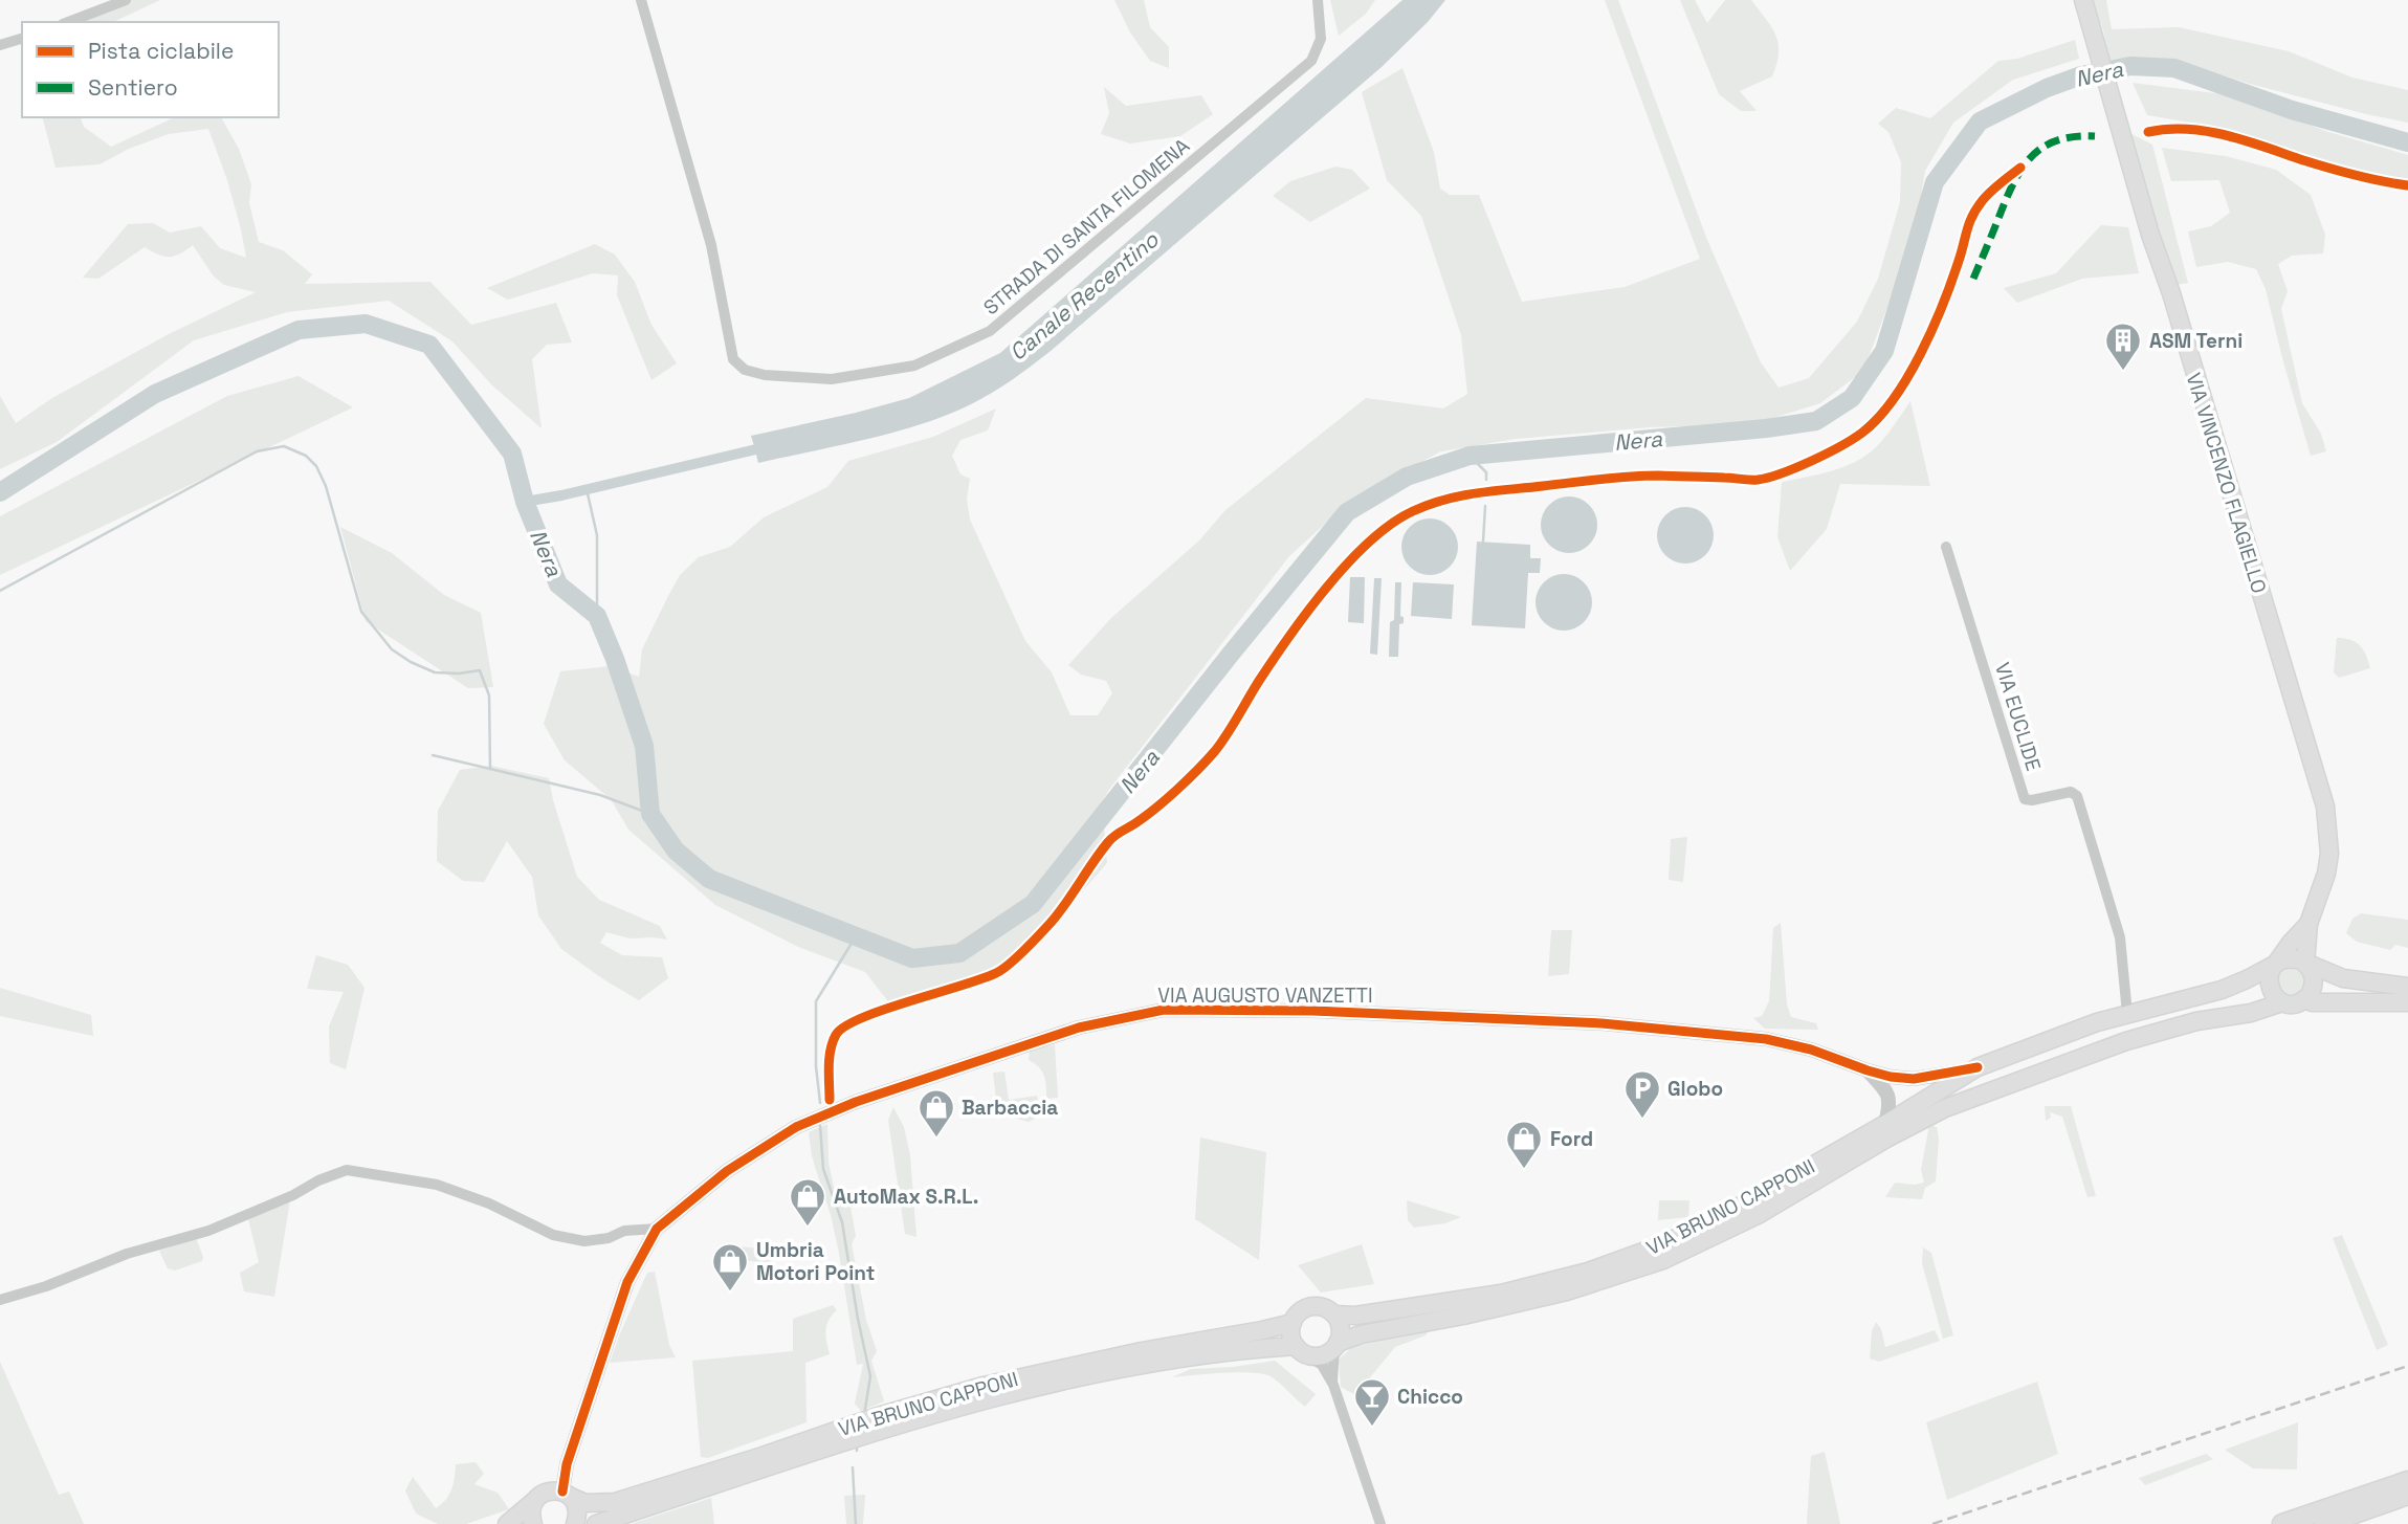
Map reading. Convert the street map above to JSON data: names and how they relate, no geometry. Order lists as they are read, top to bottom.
{
  "streets": {
    "main road": ["VIA VINCENZO FLAGIELLO", "VIA BRUNO CAPPONI"],
    "street": ["STRADA DI SANTA FILOMENA", "VIA EUCLIDE", "VIA AUGUSTO VANZETTI"]
  },
  "crossings": [
    ["VIA VINCENZO FLAGIELLO", "VIA BRUNO CAPPONI"],
    ["VIA EUCLIDE", "VIA BRUNO CAPPONI"],
    ["VIA AUGUSTO VANZETTI", "VIA BRUNO CAPPONI"]
  ],
  "water": ["Nera", "Canale Recentino"],
  "places": {
    "building": ["ASM Terni"],
    "parking": ["Globo"],
    "shop": [
      "Barbaccia",
      "Ford",
      "AutoMax S.R.L.",
      "Umbria Motori Point"
    ],
    "bar": ["Chicco"]
  },
  "legend": ["Pista ciclabile", "Sentiero"]
}
